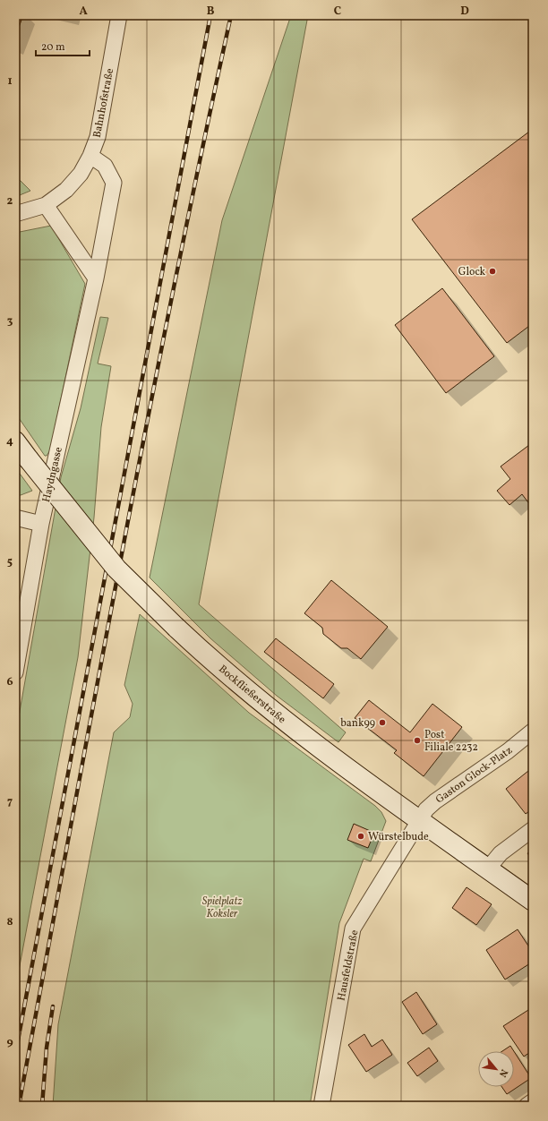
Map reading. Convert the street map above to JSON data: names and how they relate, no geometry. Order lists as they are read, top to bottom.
{
  "streets": {
    "main road": ["Bockfließerstraße"],
    "street": [
      "Bahnhofstraße",
      "Haydngasse",
      "Gaston Glock-Platz",
      "Hausfeldstraße"
    ]
  },
  "crossings": [
    ["Bahnhofstraße", "Haydngasse"],
    ["Bockfließerstraße", "Gaston Glock-Platz"],
    ["Bockfließerstraße", "Hausfeldstraße"],
    ["Gaston Glock-Platz", "Hausfeldstraße"]
  ],
  "parks": ["Spielplatz Koksler"],
  "places": [
    "Glock",
    "bank99",
    "Post Filiale 2232",
    "Würstelbude"
  ],
  "scale_bar": "20 m",
  "north": "bottom right",
  "grid": {
    "columns": [
      "A",
      "B",
      "C",
      "D"
    ],
    "rows": [
      "1",
      "2",
      "3",
      "4",
      "5",
      "6",
      "7",
      "8",
      "9"
    ]
  }
}
